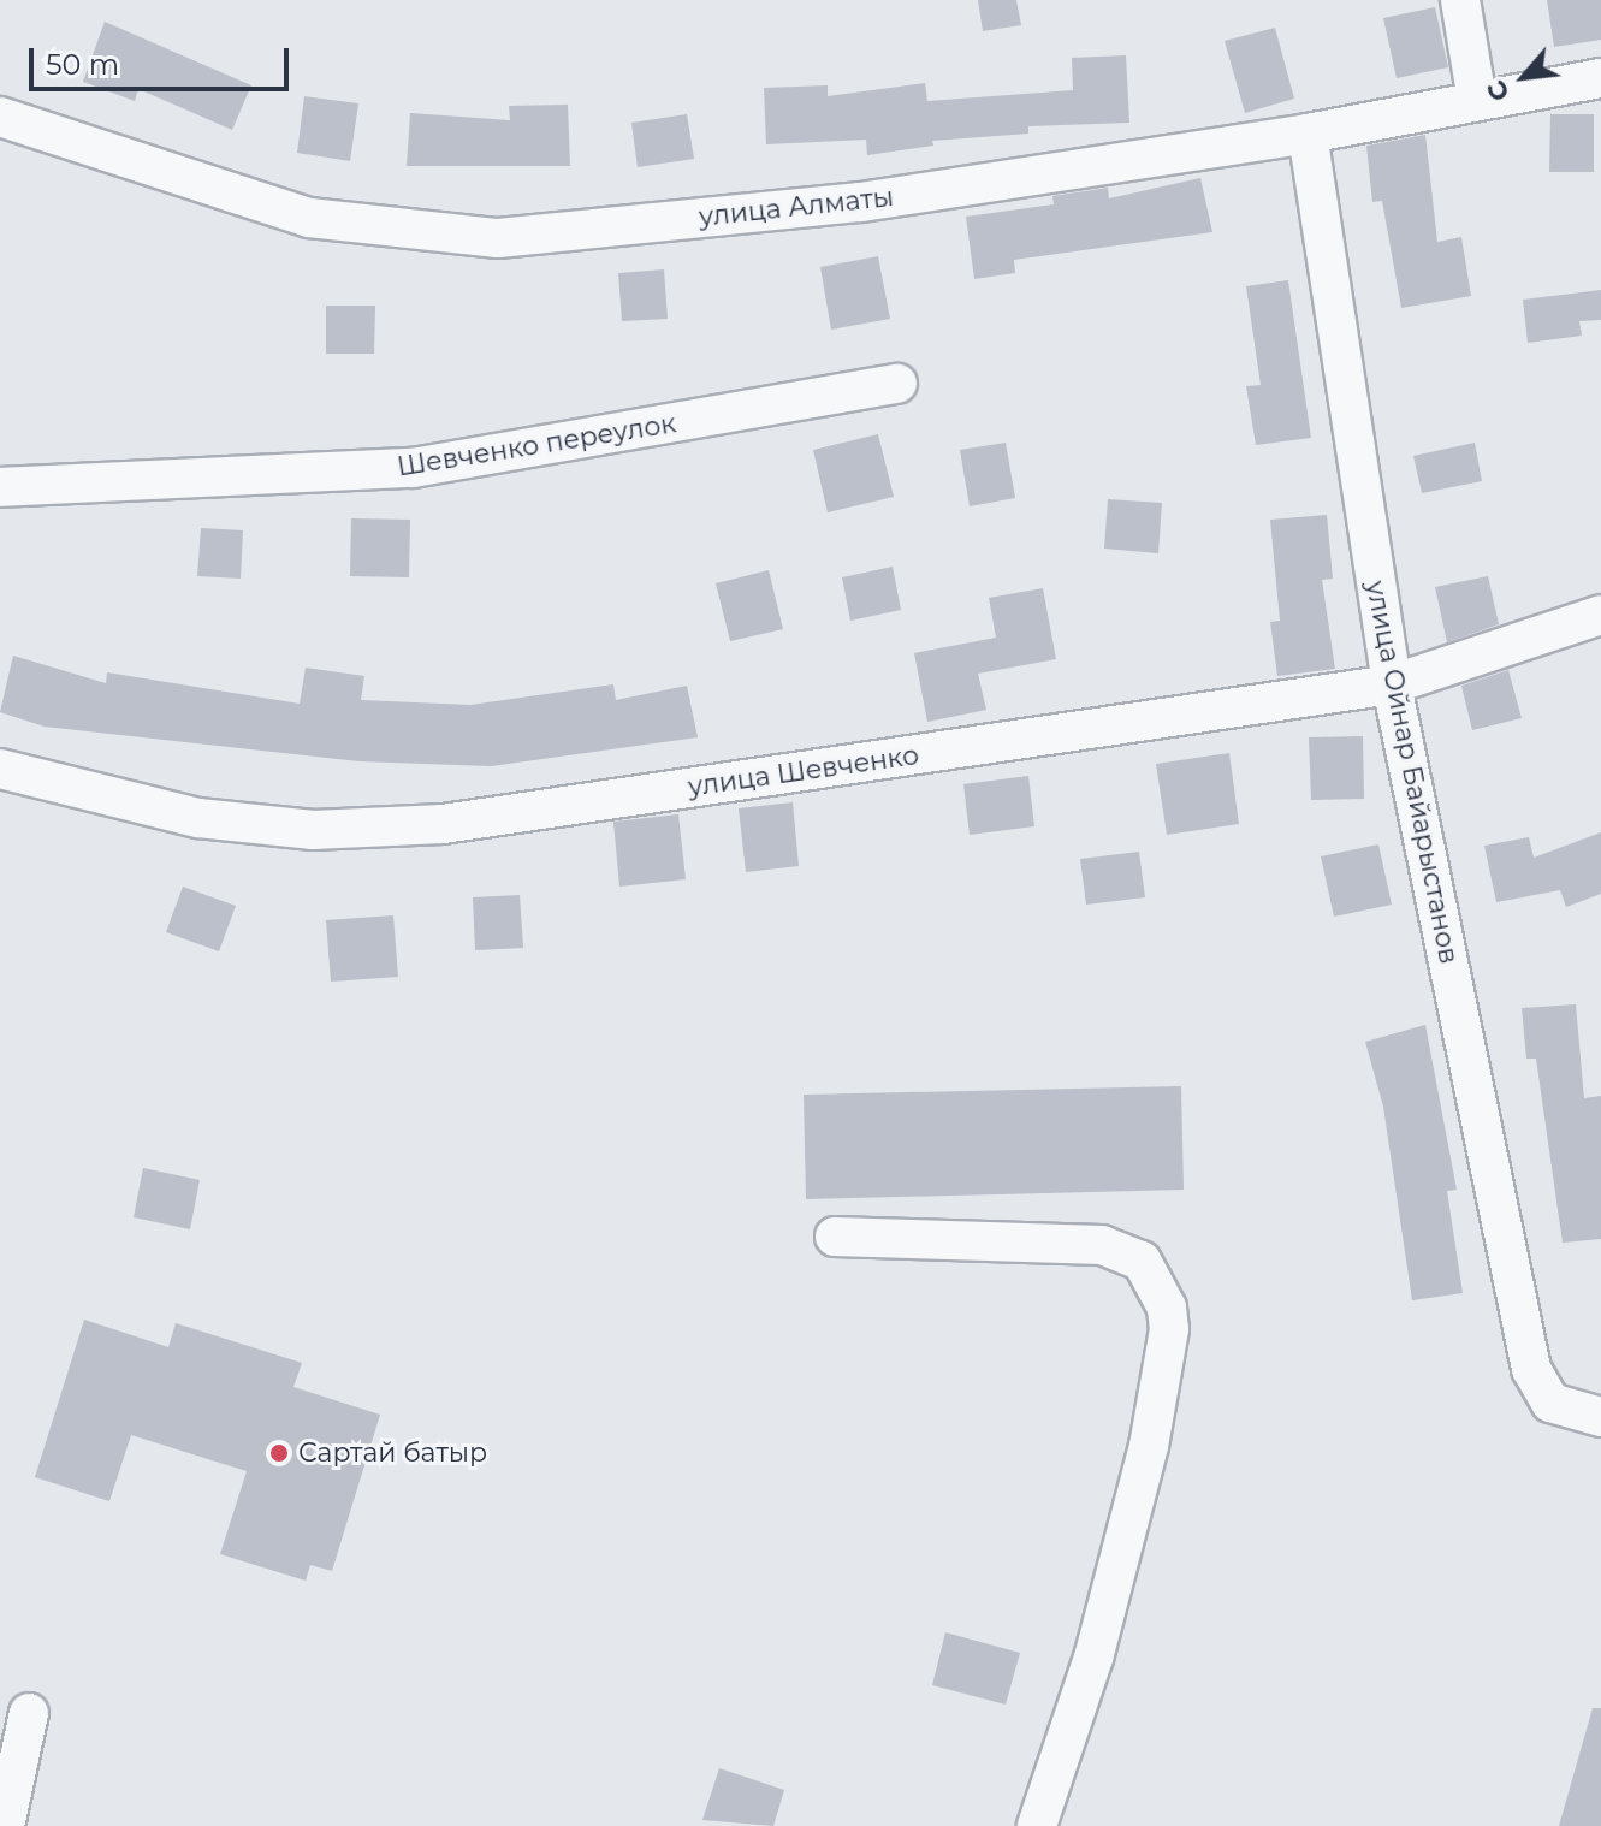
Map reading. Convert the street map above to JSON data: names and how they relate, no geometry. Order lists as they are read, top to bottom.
{
  "streets": {
    "street": [
      "улица Алматы",
      "Шевченко переулок",
      "улица Шевченко",
      "улица Ойнар Байарыстанов"
    ]
  },
  "crossings": [
    ["улица Алматы", "улица Ойнар Байарыстанов"],
    ["улица Шевченко", "улица Ойнар Байарыстанов"]
  ],
  "places": ["Сартай батыр"],
  "scale_bar": "50 m",
  "north": "bottom left"
}
